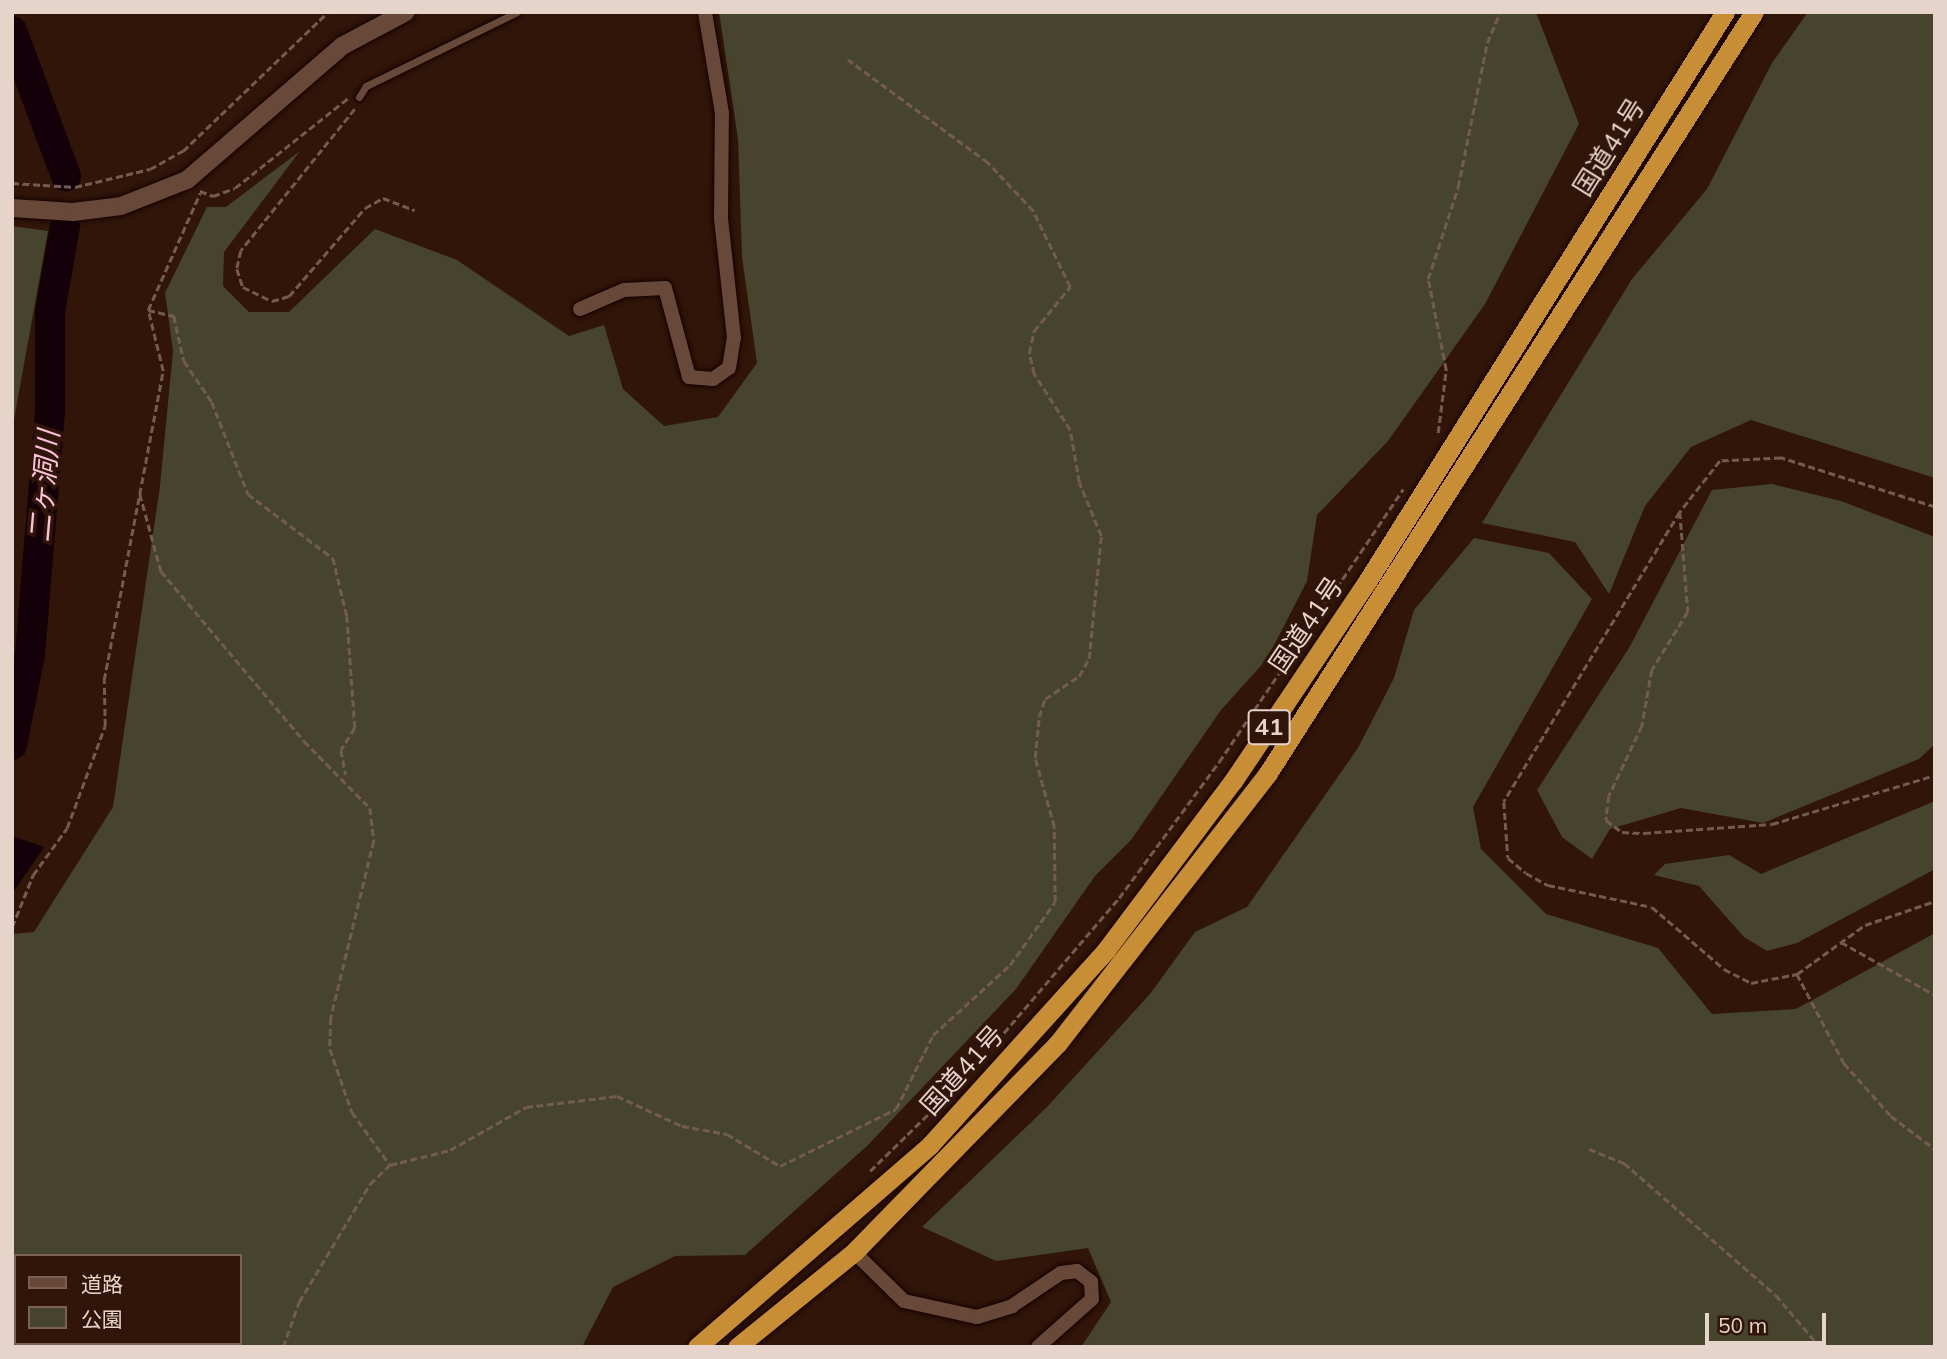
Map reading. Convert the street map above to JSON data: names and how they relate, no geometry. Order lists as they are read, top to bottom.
{
  "streets": {
    "highway": ["国道41号", "41"]
  },
  "water": ["二ヶ洞川"],
  "legend": ["道路", "公園"],
  "scale_bar": "50 m"
}
